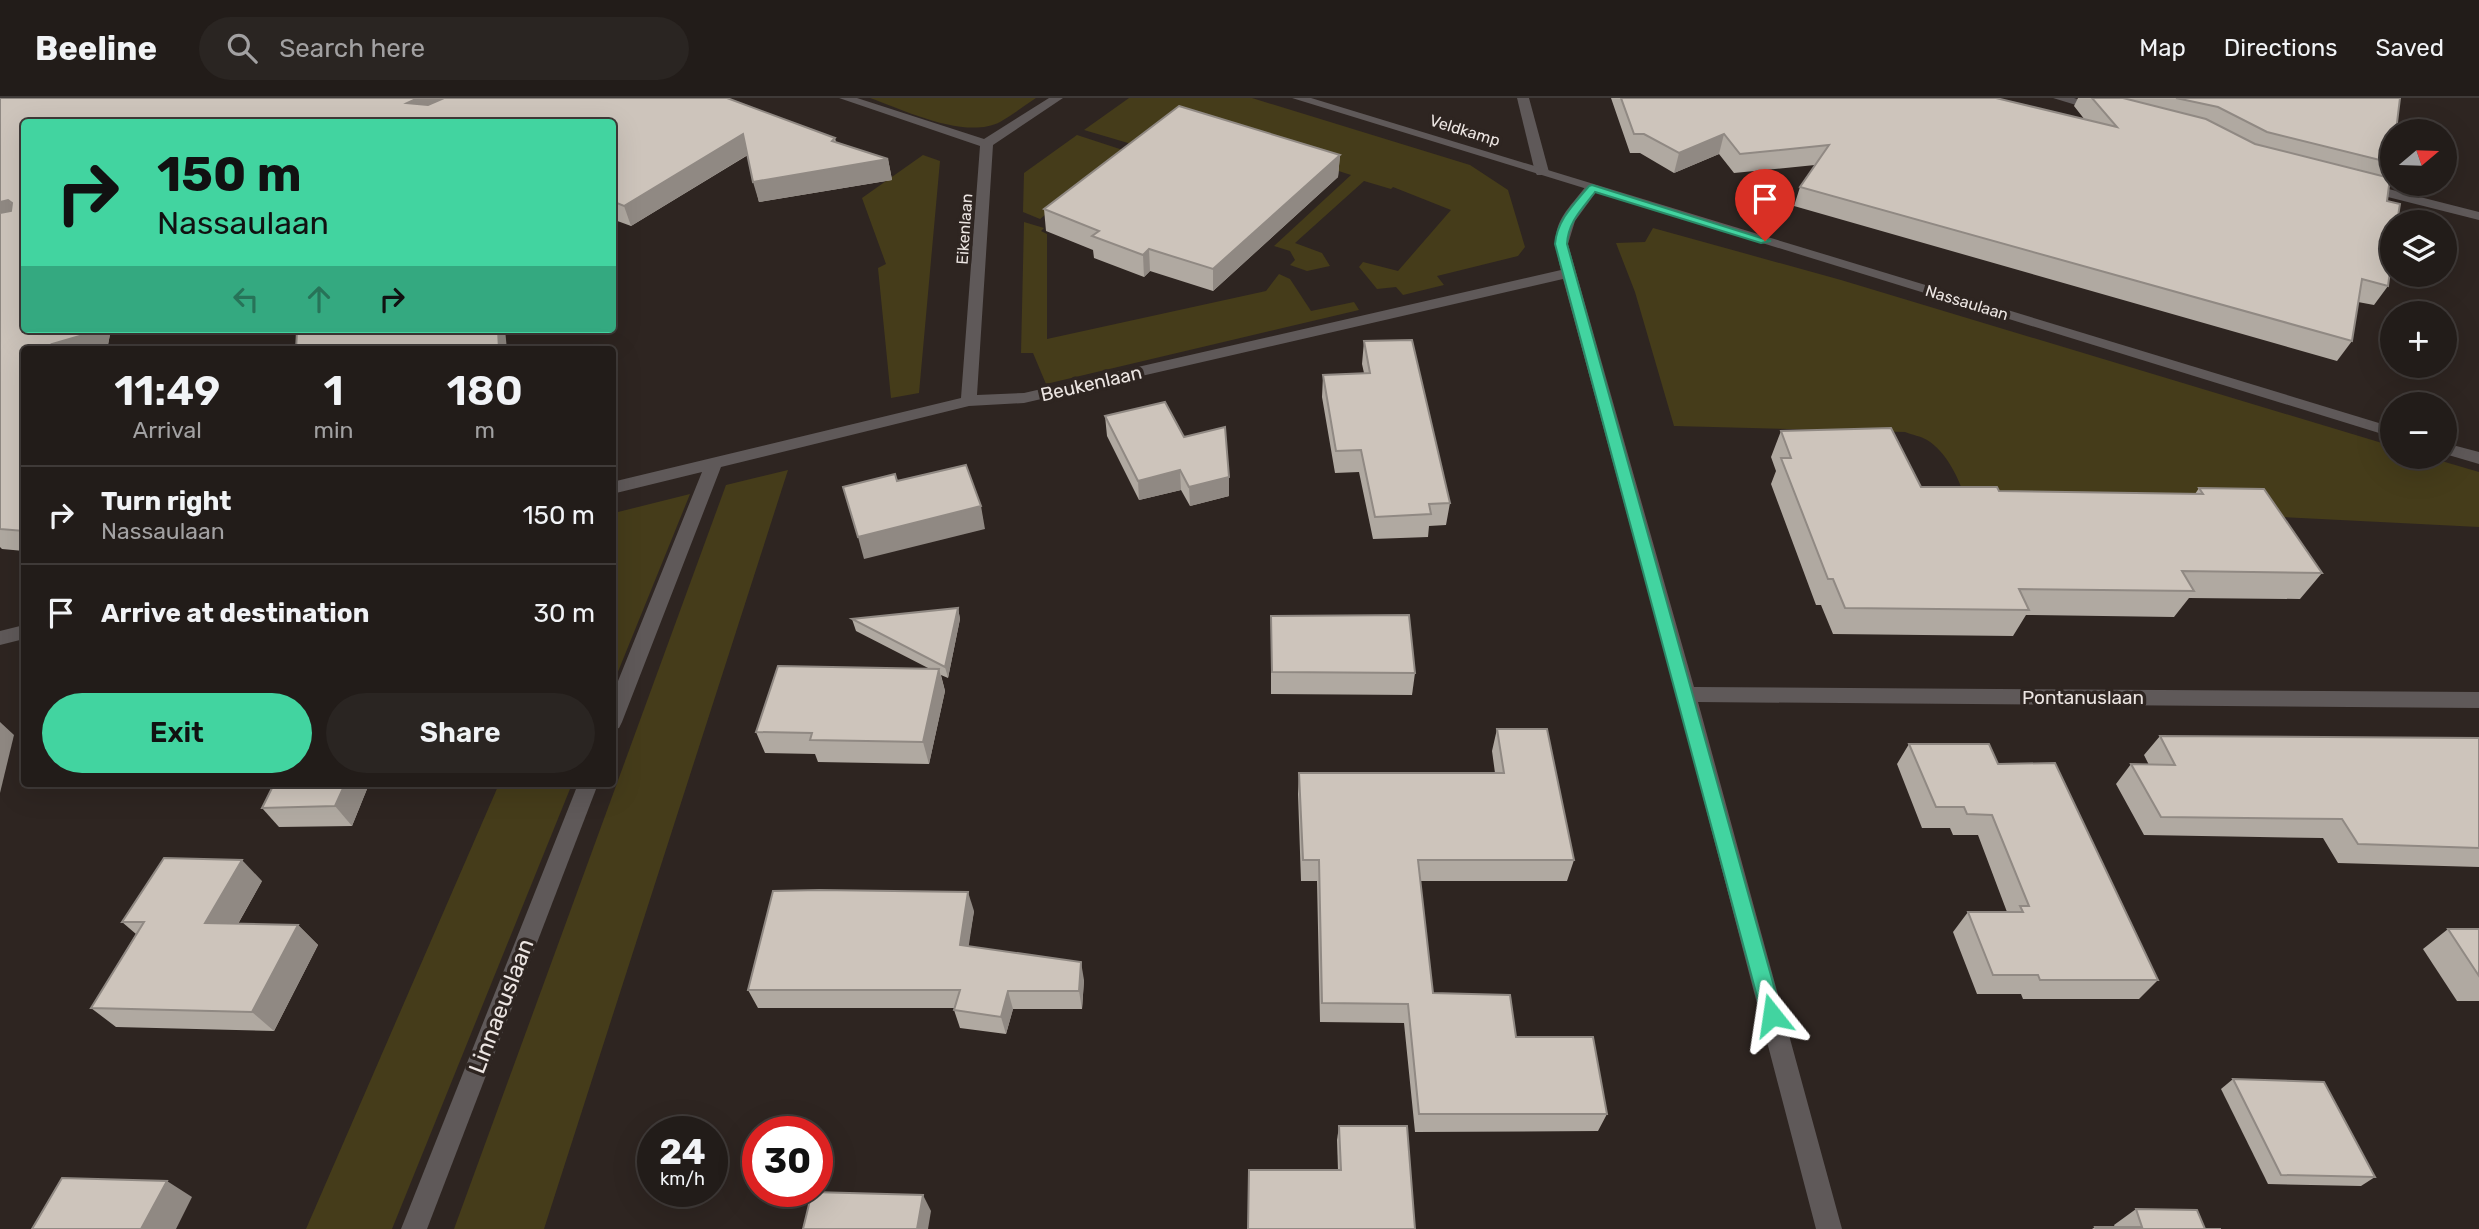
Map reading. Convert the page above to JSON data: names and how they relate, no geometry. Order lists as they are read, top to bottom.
{
  "streets": {
    "street": [
      "Veldkamp",
      "Eikenlaan",
      "Nassaulaan",
      "Beukenlaan",
      "Pontanuslaan",
      "Linnaeuslaan"
    ]
  },
  "crossings": [
    ["Veldkamp", "Nassaulaan"],
    ["Eikenlaan", "Beukenlaan"]
  ],
  "north": "right",
  "page": {
    "header": "Beeline",
    "search": "Search here",
    "nav": ["Map", "Directions", "Saved"],
    "map_buttons": ["+", "−"],
    "turn": ["150 m", "Nassaulaan"],
    "eta": [
      "11:49",
      "Arrival",
      "1",
      "min",
      "180",
      "m"
    ],
    "list": [
      {
        "name": "Turn right",
        "note": "Nassaulaan",
        "value": "150 m"
      },
      {
        "name": "Arrive at destination",
        "value": "30 m"
      }
    ],
    "buttons": ["Exit", "Share"],
    "speed": "24 km/h",
    "limit": "30"
  }
}
